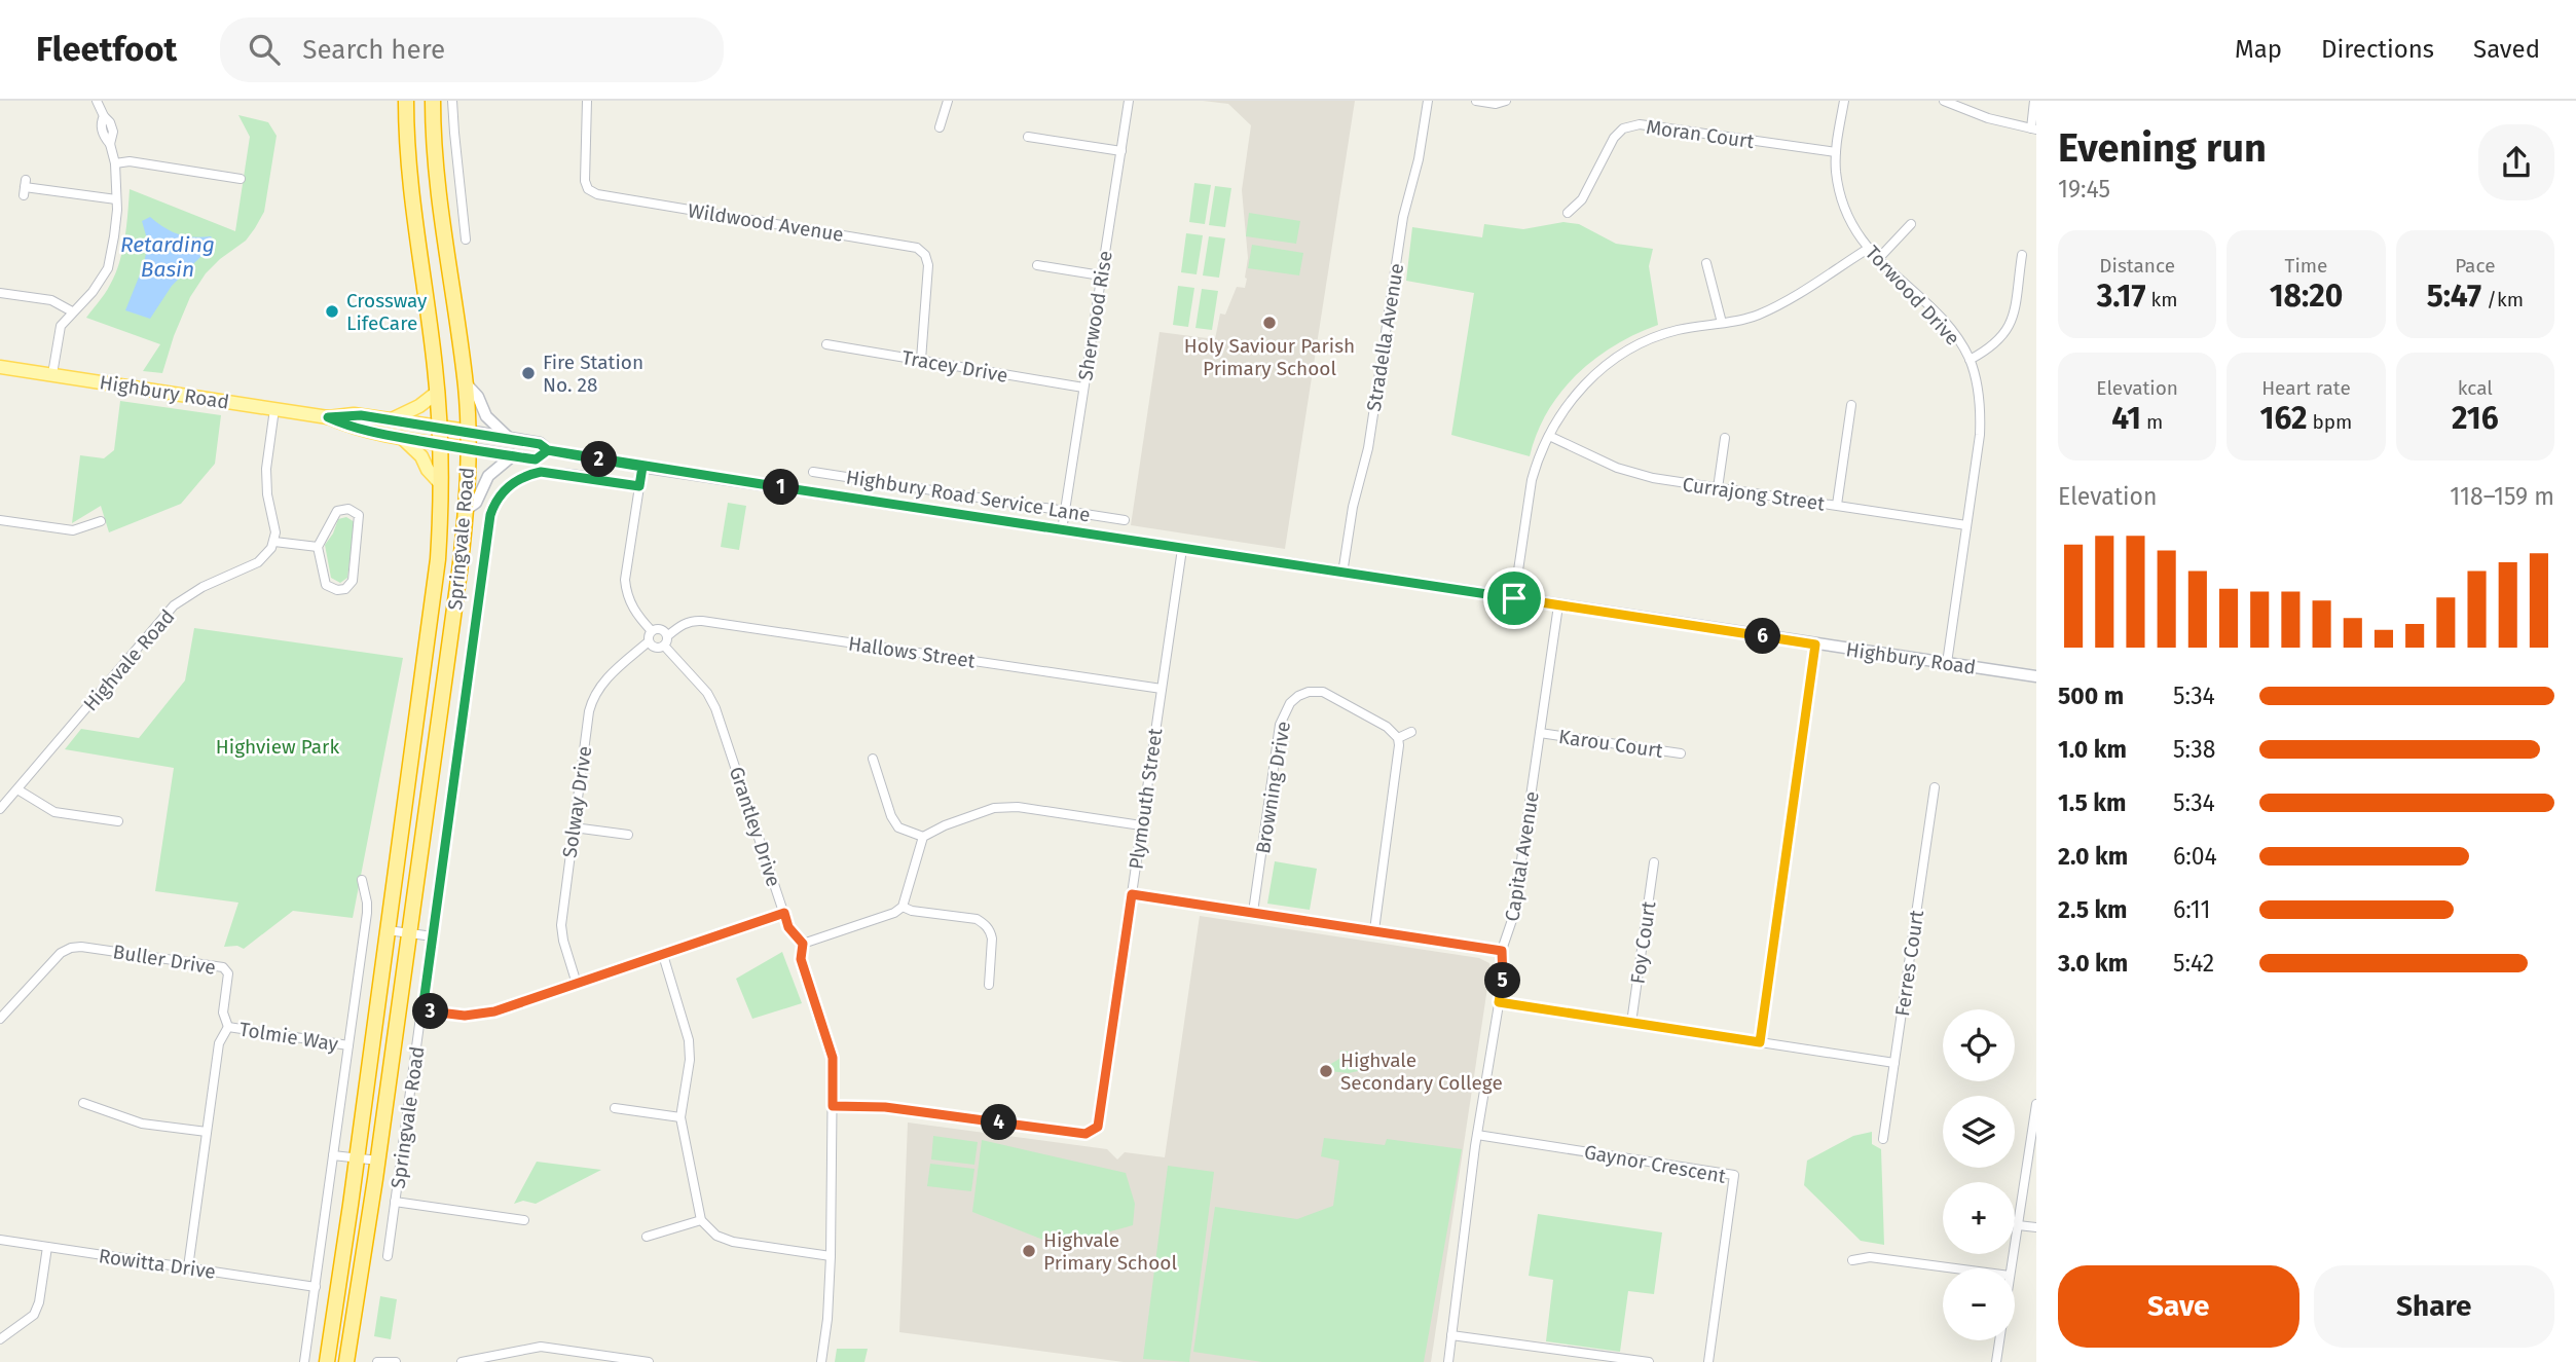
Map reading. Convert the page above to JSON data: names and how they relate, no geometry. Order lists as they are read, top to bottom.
{
  "streets": {
    "highway": ["Springvale Road"],
    "main road": ["Highbury Road"],
    "street": [
      "Moran Court",
      "Wildwood Avenue",
      "Torwood Drive",
      "Sherwood Rise",
      "Stradella Avenue",
      "Tracey Drive",
      "Currajong Street",
      "Highbury Road Service Lane",
      "Hallows Street",
      "Highvale Road",
      "Karou Court",
      "Browning Drive",
      "Plymouth Street",
      "Solway Drive",
      "Grantley Drive",
      "Capital Avenue",
      "Foy Court",
      "Buller Drive",
      "Ferres Court",
      "Tolmie Way",
      "Gaynor Crescent",
      "Rowitta Drive"
    ]
  },
  "crossings": [
    ["Moran Court", "Torwood Drive"],
    ["Wildwood Avenue", "Tracey Drive"],
    ["Torwood Drive", "Highbury Road"],
    ["Torwood Drive", "Currajong Street"],
    ["Sherwood Rise", "Tracey Drive"],
    ["Sherwood Rise", "Highbury Road"],
    ["Sherwood Rise", "Highbury Road Service Lane"],
    ["Stradella Avenue", "Highbury Road"],
    ["Highbury Road", "Springvale Road"],
    ["Highbury Road", "Plymouth Street"],
    ["Highbury Road", "Capital Avenue"],
    ["Hallows Street", "Plymouth Street"],
    ["Hallows Street", "Solway Drive"],
    ["Hallows Street", "Grantley Drive"],
    ["Karou Court", "Capital Avenue"],
    ["Plymouth Street", "Grantley Drive"],
    ["Solway Drive", "Grantley Drive"],
    ["Capital Avenue", "Gaynor Crescent"],
    ["Buller Drive", "Tolmie Way"],
    ["Buller Drive", "Rowitta Drive"]
  ],
  "water": ["Retarding Basin"],
  "parks": ["Highview Park"],
  "places": [
    "Crossway LifeCare",
    "Holy Saviour Parish Primary School",
    "Fire Station No. 28",
    "Highvale Secondary College",
    "Highvale Primary School"
  ],
  "page": {
    "header": "Fleetfoot",
    "search": "Search here",
    "nav": ["Map", "Directions", "Saved"],
    "heading": ["Evening run", "19:45"],
    "stats": [
      ["Distance", "3.17 km"],
      ["Time", "18:20"],
      ["Pace", "5:47 /km"],
      ["Elevation", "41 m"],
      ["Heart rate", "162 bpm"],
      ["kcal", "216"]
    ],
    "pins": [
      "2",
      "1",
      "6",
      "5",
      "3",
      "4"
    ],
    "chart": ["Elevation", "118–159 m"],
    "list": [
      {
        "name": "500 m",
        "note": "5:34"
      },
      {
        "name": "1.0 km",
        "note": "5:38"
      },
      {
        "name": "1.5 km",
        "note": "5:34"
      },
      {
        "name": "2.0 km",
        "note": "6:04"
      },
      {
        "name": "2.5 km",
        "note": "6:11"
      },
      {
        "name": "3.0 km",
        "note": "5:42"
      }
    ],
    "map_buttons": ["+", "−"],
    "buttons": ["Save", "Share"]
  }
}
